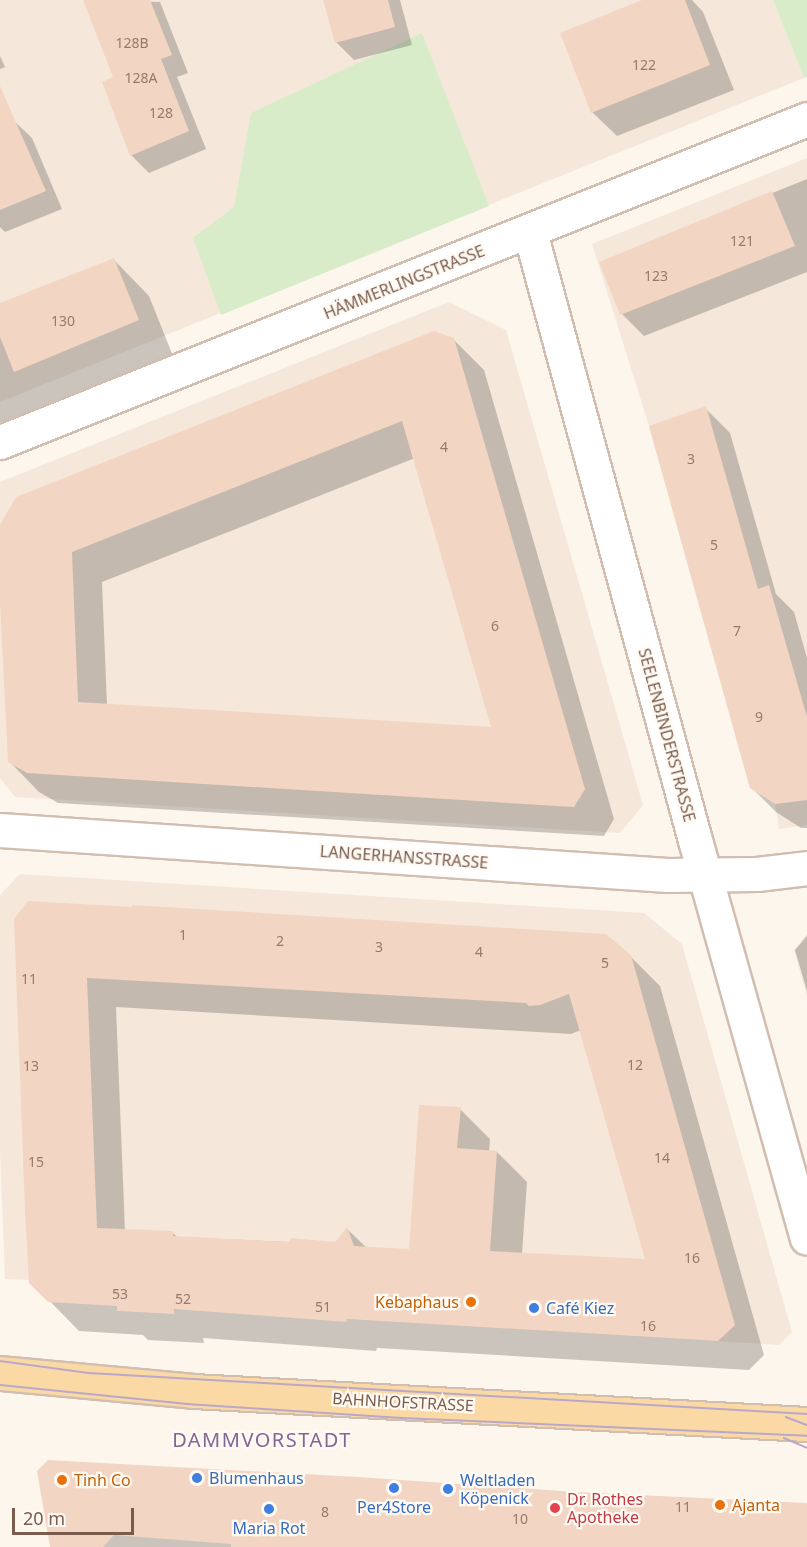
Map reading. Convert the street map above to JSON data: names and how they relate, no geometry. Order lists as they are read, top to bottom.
{
  "streets": {
    "main road": ["BAHNHOFSTRASSE"],
    "street": ["HÄMMERLINGSTRASSE", "SEELENBINDERSTRASSE", "LANGERHANSSTRASSE"]
  },
  "crossings": [
    ["HÄMMERLINGSTRASSE", "SEELENBINDERSTRASSE"],
    ["SEELENBINDERSTRASSE", "LANGERHANSSTRASSE"]
  ],
  "districts": ["DAMMVORSTADT"],
  "places": [
    "Kebaphaus",
    "Café Kiez",
    "Blumenhaus",
    "Tinh Co",
    "Per4Store",
    "Weltladen Köpenick",
    "Ajanta",
    "Dr. Rothes Apotheke",
    "Maria Rot"
  ],
  "house_numbers": [
    "128B",
    "122",
    "128A",
    "128",
    "121",
    "123",
    "130",
    "4",
    "3",
    "5",
    "6",
    "7",
    "9",
    "1",
    "2",
    "3",
    "4",
    "5",
    "11",
    "12",
    "13",
    "14",
    "15",
    "16",
    "53",
    "52",
    "51",
    "16",
    "11",
    "8",
    "10"
  ],
  "scale_bar": "20 m"
}
